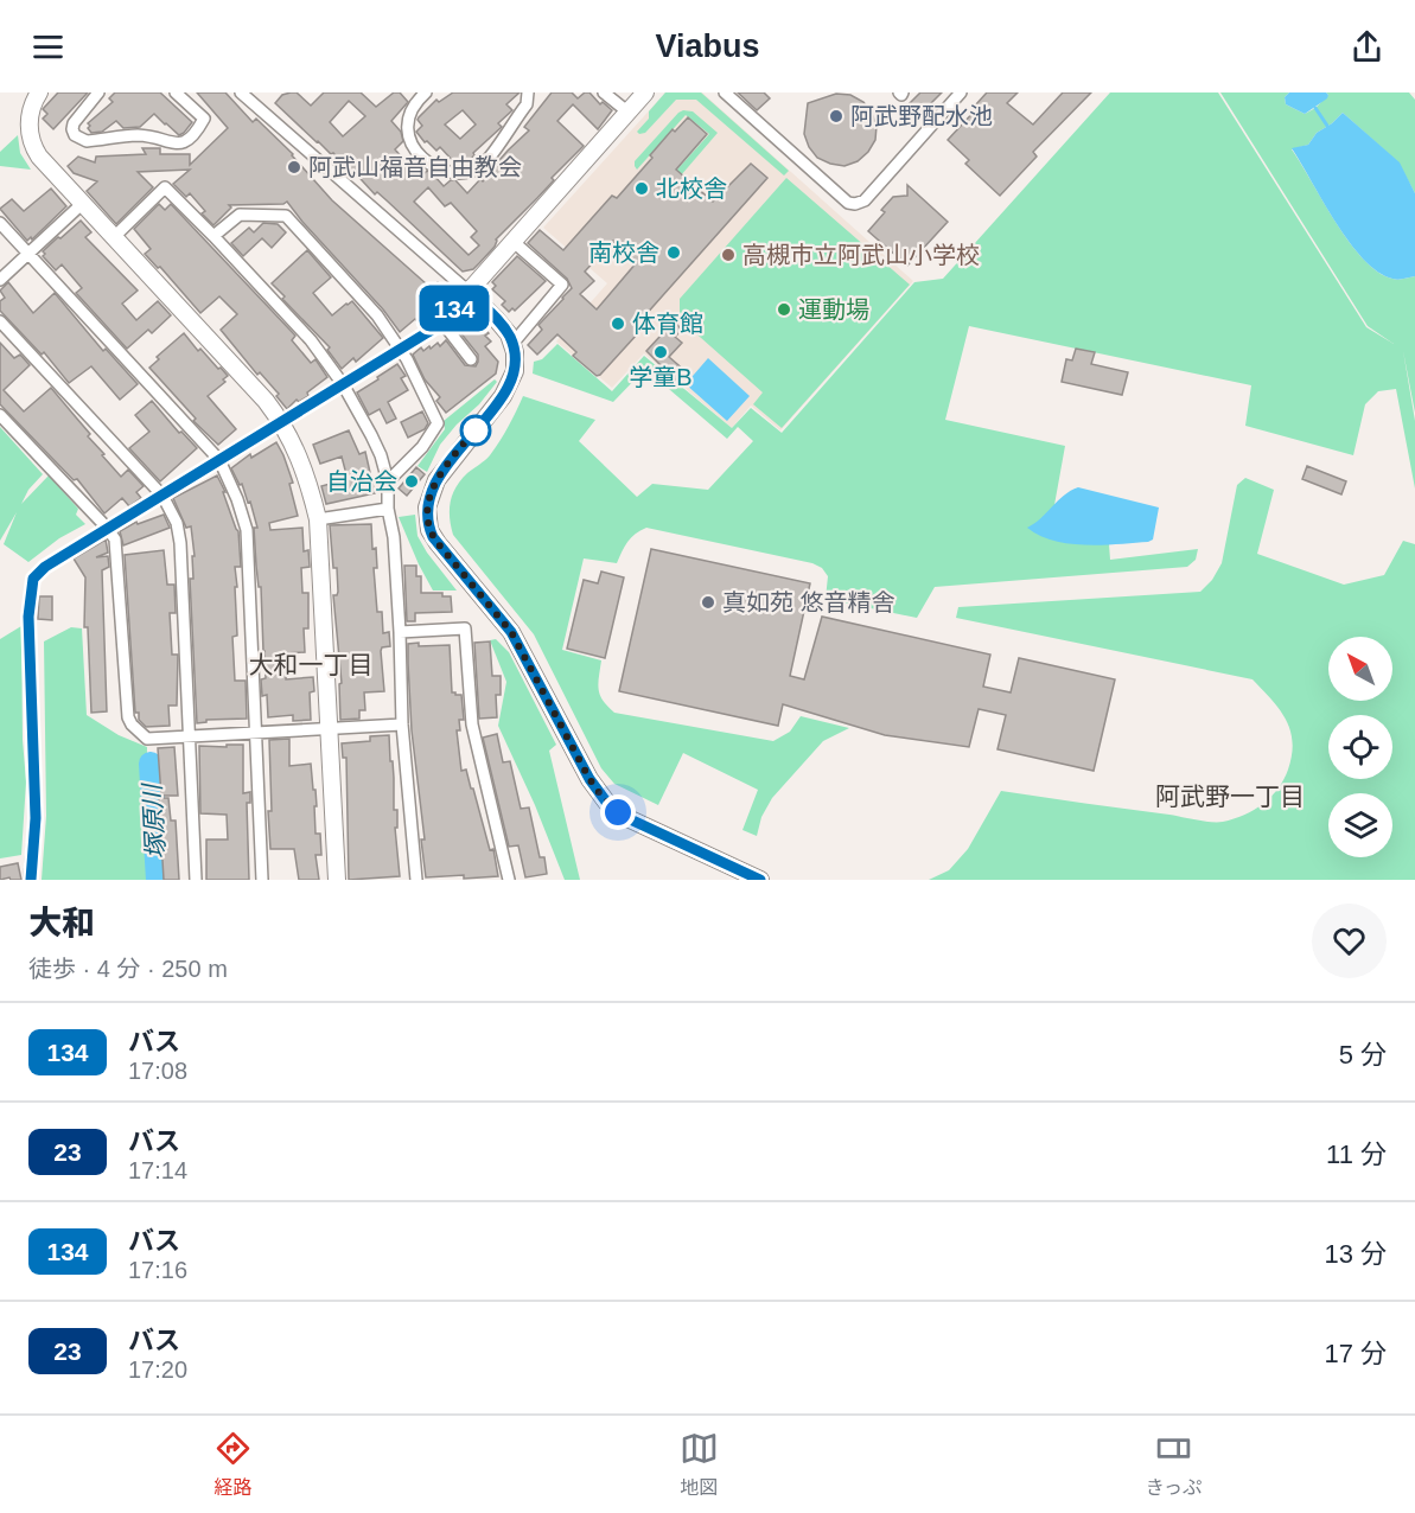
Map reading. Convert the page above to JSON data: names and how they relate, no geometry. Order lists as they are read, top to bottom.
{
  "districts": ["大和一丁目", "阿武野一丁目"],
  "water": ["塚原川"],
  "places": [
    "阿武野配水池",
    "阿武山福音自由教会",
    "北校舎",
    "南校舎",
    "高槻市立阿武山小学校",
    "運動場",
    "体育館",
    "学童B",
    "自治会",
    "真如苑 悠音精舎"
  ],
  "lines": ["bus line 134"],
  "north": "top left",
  "page": {
    "header": "Viabus",
    "on_map": "134",
    "heading": ["大和", "徒歩 · 4 分 · 250 m"],
    "list": [
      {
        "mark": "134",
        "name": "バス",
        "note": "17:08",
        "value": "5 分"
      },
      {
        "mark": "23",
        "name": "バス",
        "note": "17:14",
        "value": "11 分"
      },
      {
        "mark": "134",
        "name": "バス",
        "note": "17:16",
        "value": "13 分"
      },
      {
        "mark": "23",
        "name": "バス",
        "note": "17:20",
        "value": "17 分"
      }
    ],
    "tabs": ["経路", "地図", "きっぷ"]
  }
}
